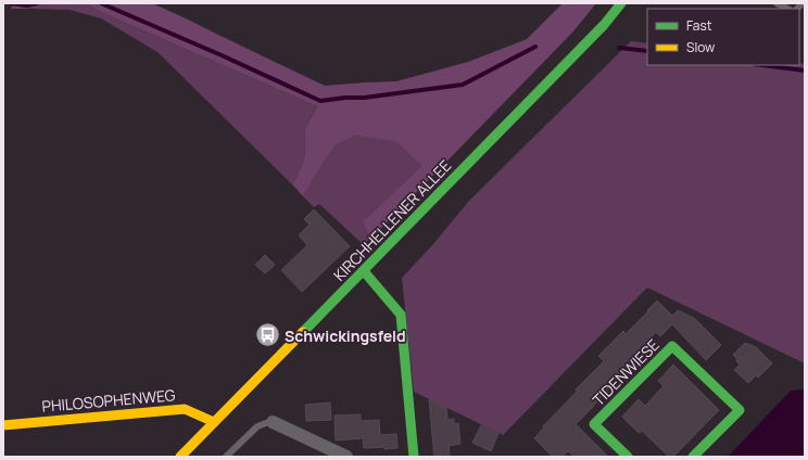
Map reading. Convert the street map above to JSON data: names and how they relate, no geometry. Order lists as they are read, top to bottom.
{
  "streets": {
    "street": ["KIRCHHELLENER ALLEE", "TIDENWIESE", "PHILOSOPHENWEG"]
  },
  "crossings": [
    ["KIRCHHELLENER ALLEE", "PHILOSOPHENWEG"]
  ],
  "places": {
    "bus stop": ["Schwickingsfeld"]
  },
  "legend": ["Fast", "Slow"]
}
